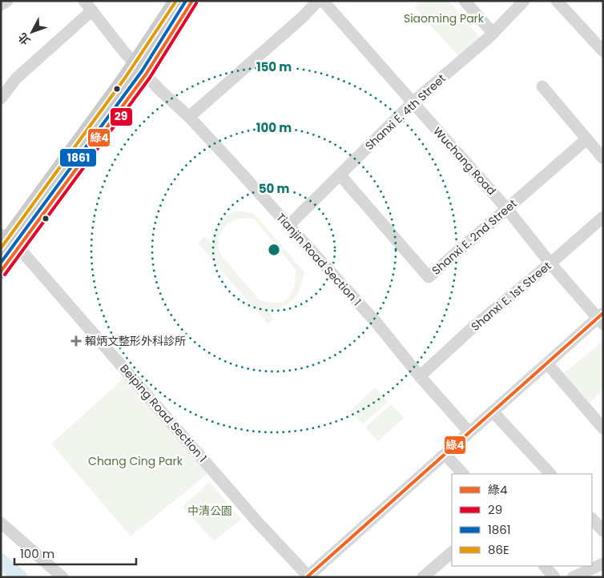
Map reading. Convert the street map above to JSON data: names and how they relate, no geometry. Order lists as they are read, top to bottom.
{
  "streets": {
    "street": [
      "Shanxi E. 4th Street",
      "Wuchang Road",
      "Shanxi E. 2nd Street",
      "Tianjin Road Section 1",
      "Shanxi E. 1st Street",
      "Beiping Road Section 1"
    ]
  },
  "crossings": [
    ["Shanxi E. 4th Street", "Wuchang Road"],
    ["Shanxi E. 4th Street", "Shanxi E. 2nd Street"],
    ["Shanxi E. 4th Street", "Tianjin Road Section 1"],
    ["Wuchang Road", "Shanxi E. 2nd Street"],
    ["Wuchang Road", "Shanxi E. 1st Street"],
    ["Tianjin Road Section 1", "Shanxi E. 1st Street"]
  ],
  "parks": ["Siaoming Park", "Chang Cing Park", "中清公園"],
  "places": {
    "health": ["賴炳文整形外科診所"]
  },
  "lines": [
    "transit line 綠4",
    "transit line 1861",
    "transit line 86E",
    "transit line 29"
  ],
  "legend": [
    "綠4",
    "29",
    "1861",
    "86E"
  ],
  "scale_bar": "100 m",
  "north": "bottom left",
  "rings": ["150 m", "100 m", "50 m"]
}
